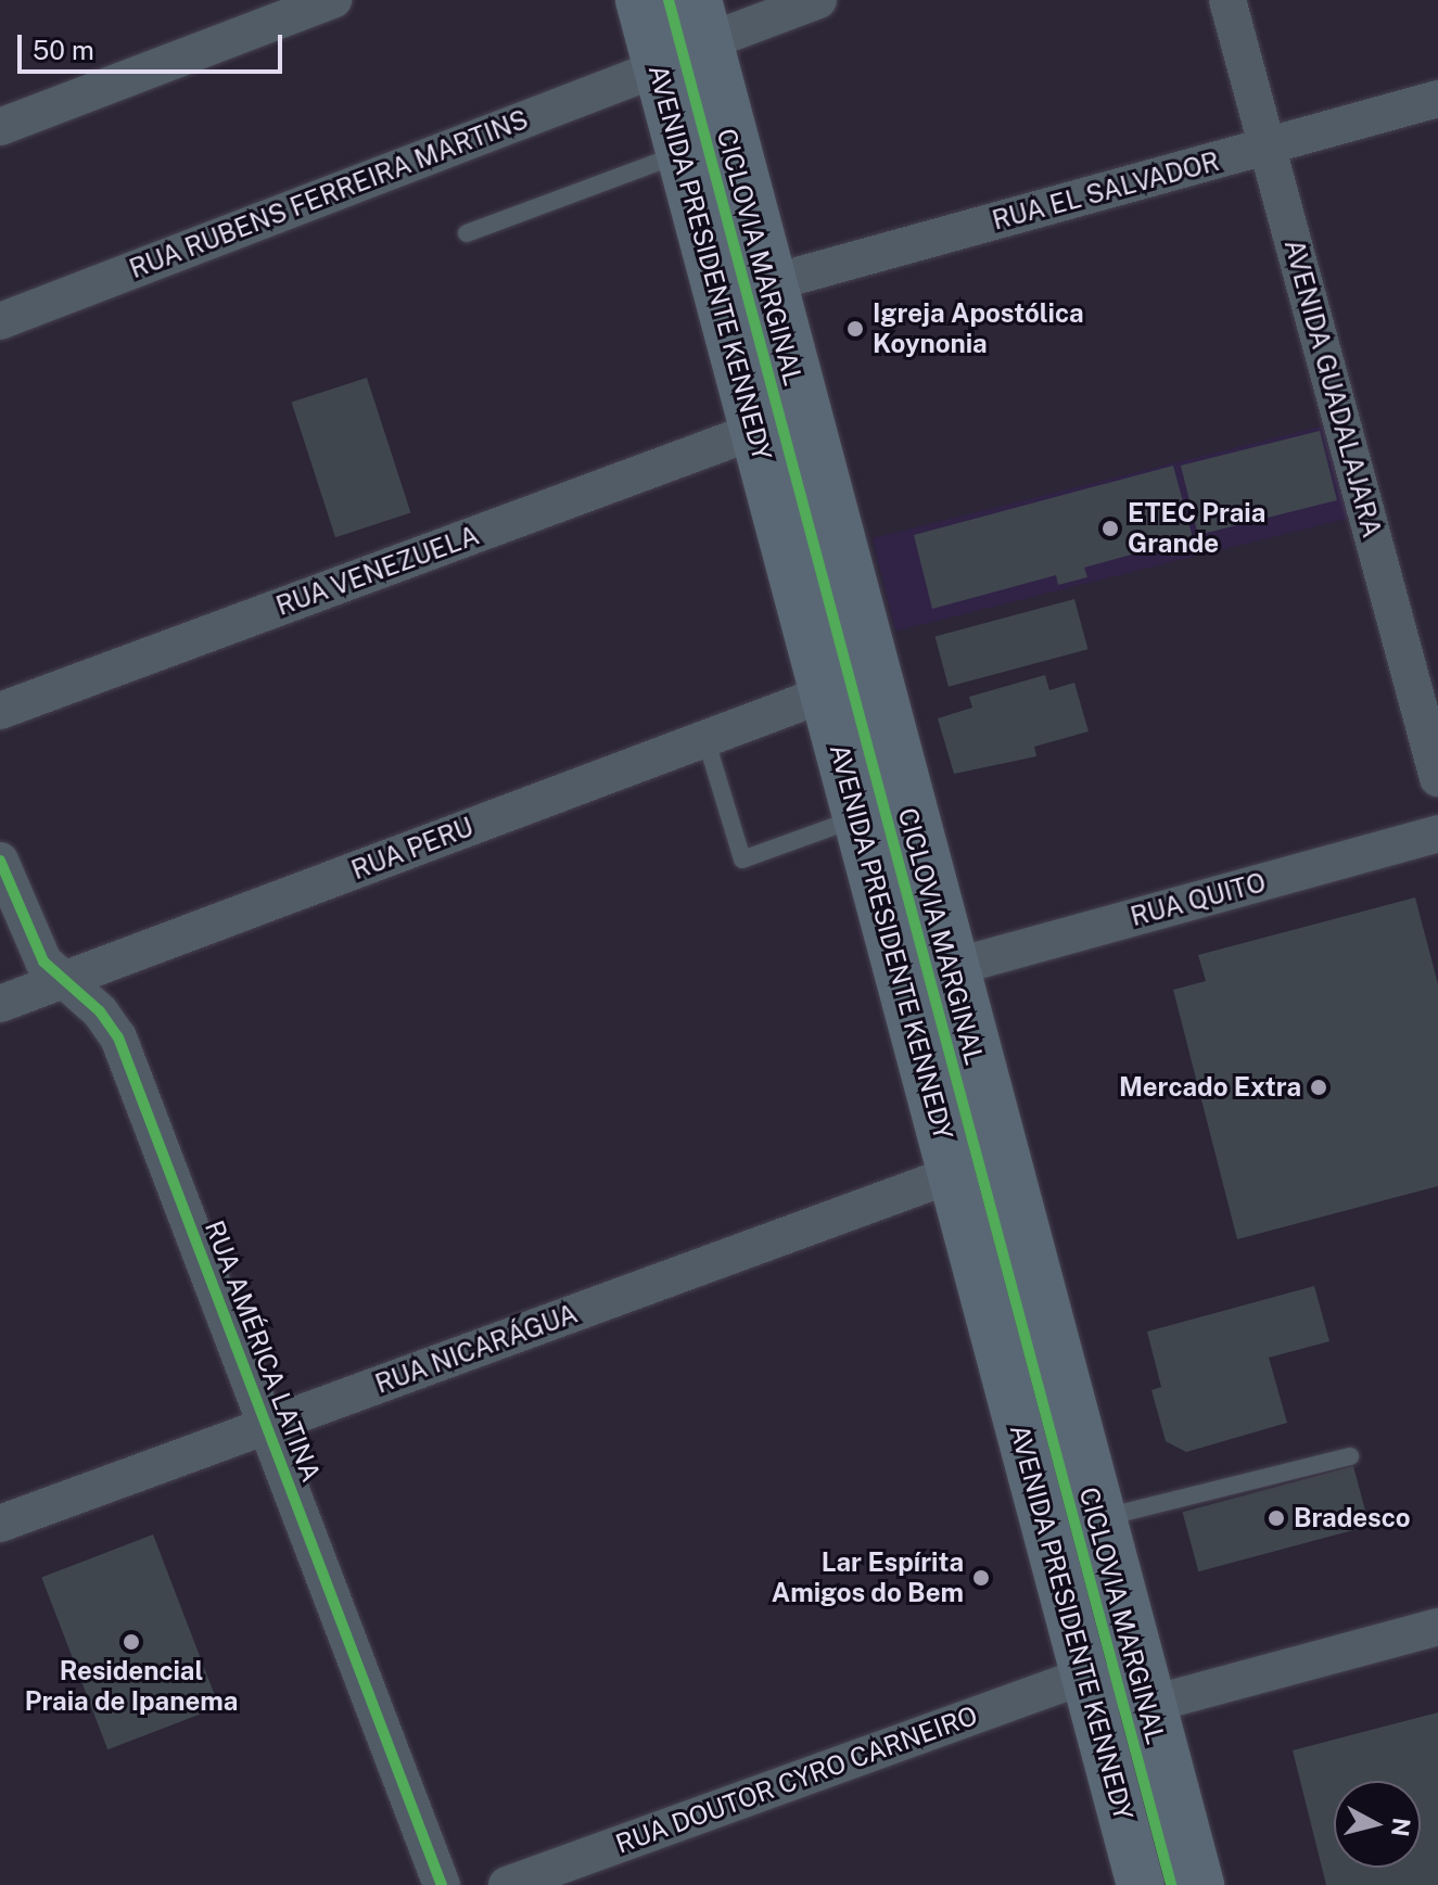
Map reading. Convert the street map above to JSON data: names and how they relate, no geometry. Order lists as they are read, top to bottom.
{
  "streets": {
    "main road": ["AVENIDA PRESIDENTE KENNEDY"],
    "street": [
      "RUA EL SALVADOR",
      "RUA RUBENS FERREIRA MARTINS",
      "AVENIDA GUADALAJARA",
      "RUA VENEZUELA",
      "RUA PERU",
      "RUA QUITO",
      "RUA NICARÁGUA",
      "RUA AMÉRICA LATINA",
      "RUA DOUTOR CYRO CARNEIRO"
    ],
    "cycle path": ["CICLOVIA MARGINAL"]
  },
  "crossings": [
    ["RUA EL SALVADOR", "AVENIDA GUADALAJARA"],
    ["RUA RUBENS FERREIRA MARTINS", "AVENIDA PRESIDENTE KENNEDY"],
    ["AVENIDA PRESIDENTE KENNEDY", "RUA VENEZUELA"],
    ["AVENIDA PRESIDENTE KENNEDY", "RUA PERU"],
    ["AVENIDA PRESIDENTE KENNEDY", "RUA NICARÁGUA"],
    ["AVENIDA PRESIDENTE KENNEDY", "RUA DOUTOR CYRO CARNEIRO"],
    ["RUA PERU", "RUA AMÉRICA LATINA"],
    ["RUA NICARÁGUA", "RUA AMÉRICA LATINA"]
  ],
  "places": [
    "Igreja Apostólica Koynonia",
    "ETEC Praia Grande",
    "Mercado Extra",
    "Bradesco",
    "Lar Espírita Amigos do Bem",
    "Residencial Praia de Ipanema"
  ],
  "scale_bar": "50 m",
  "north": "right"
}
